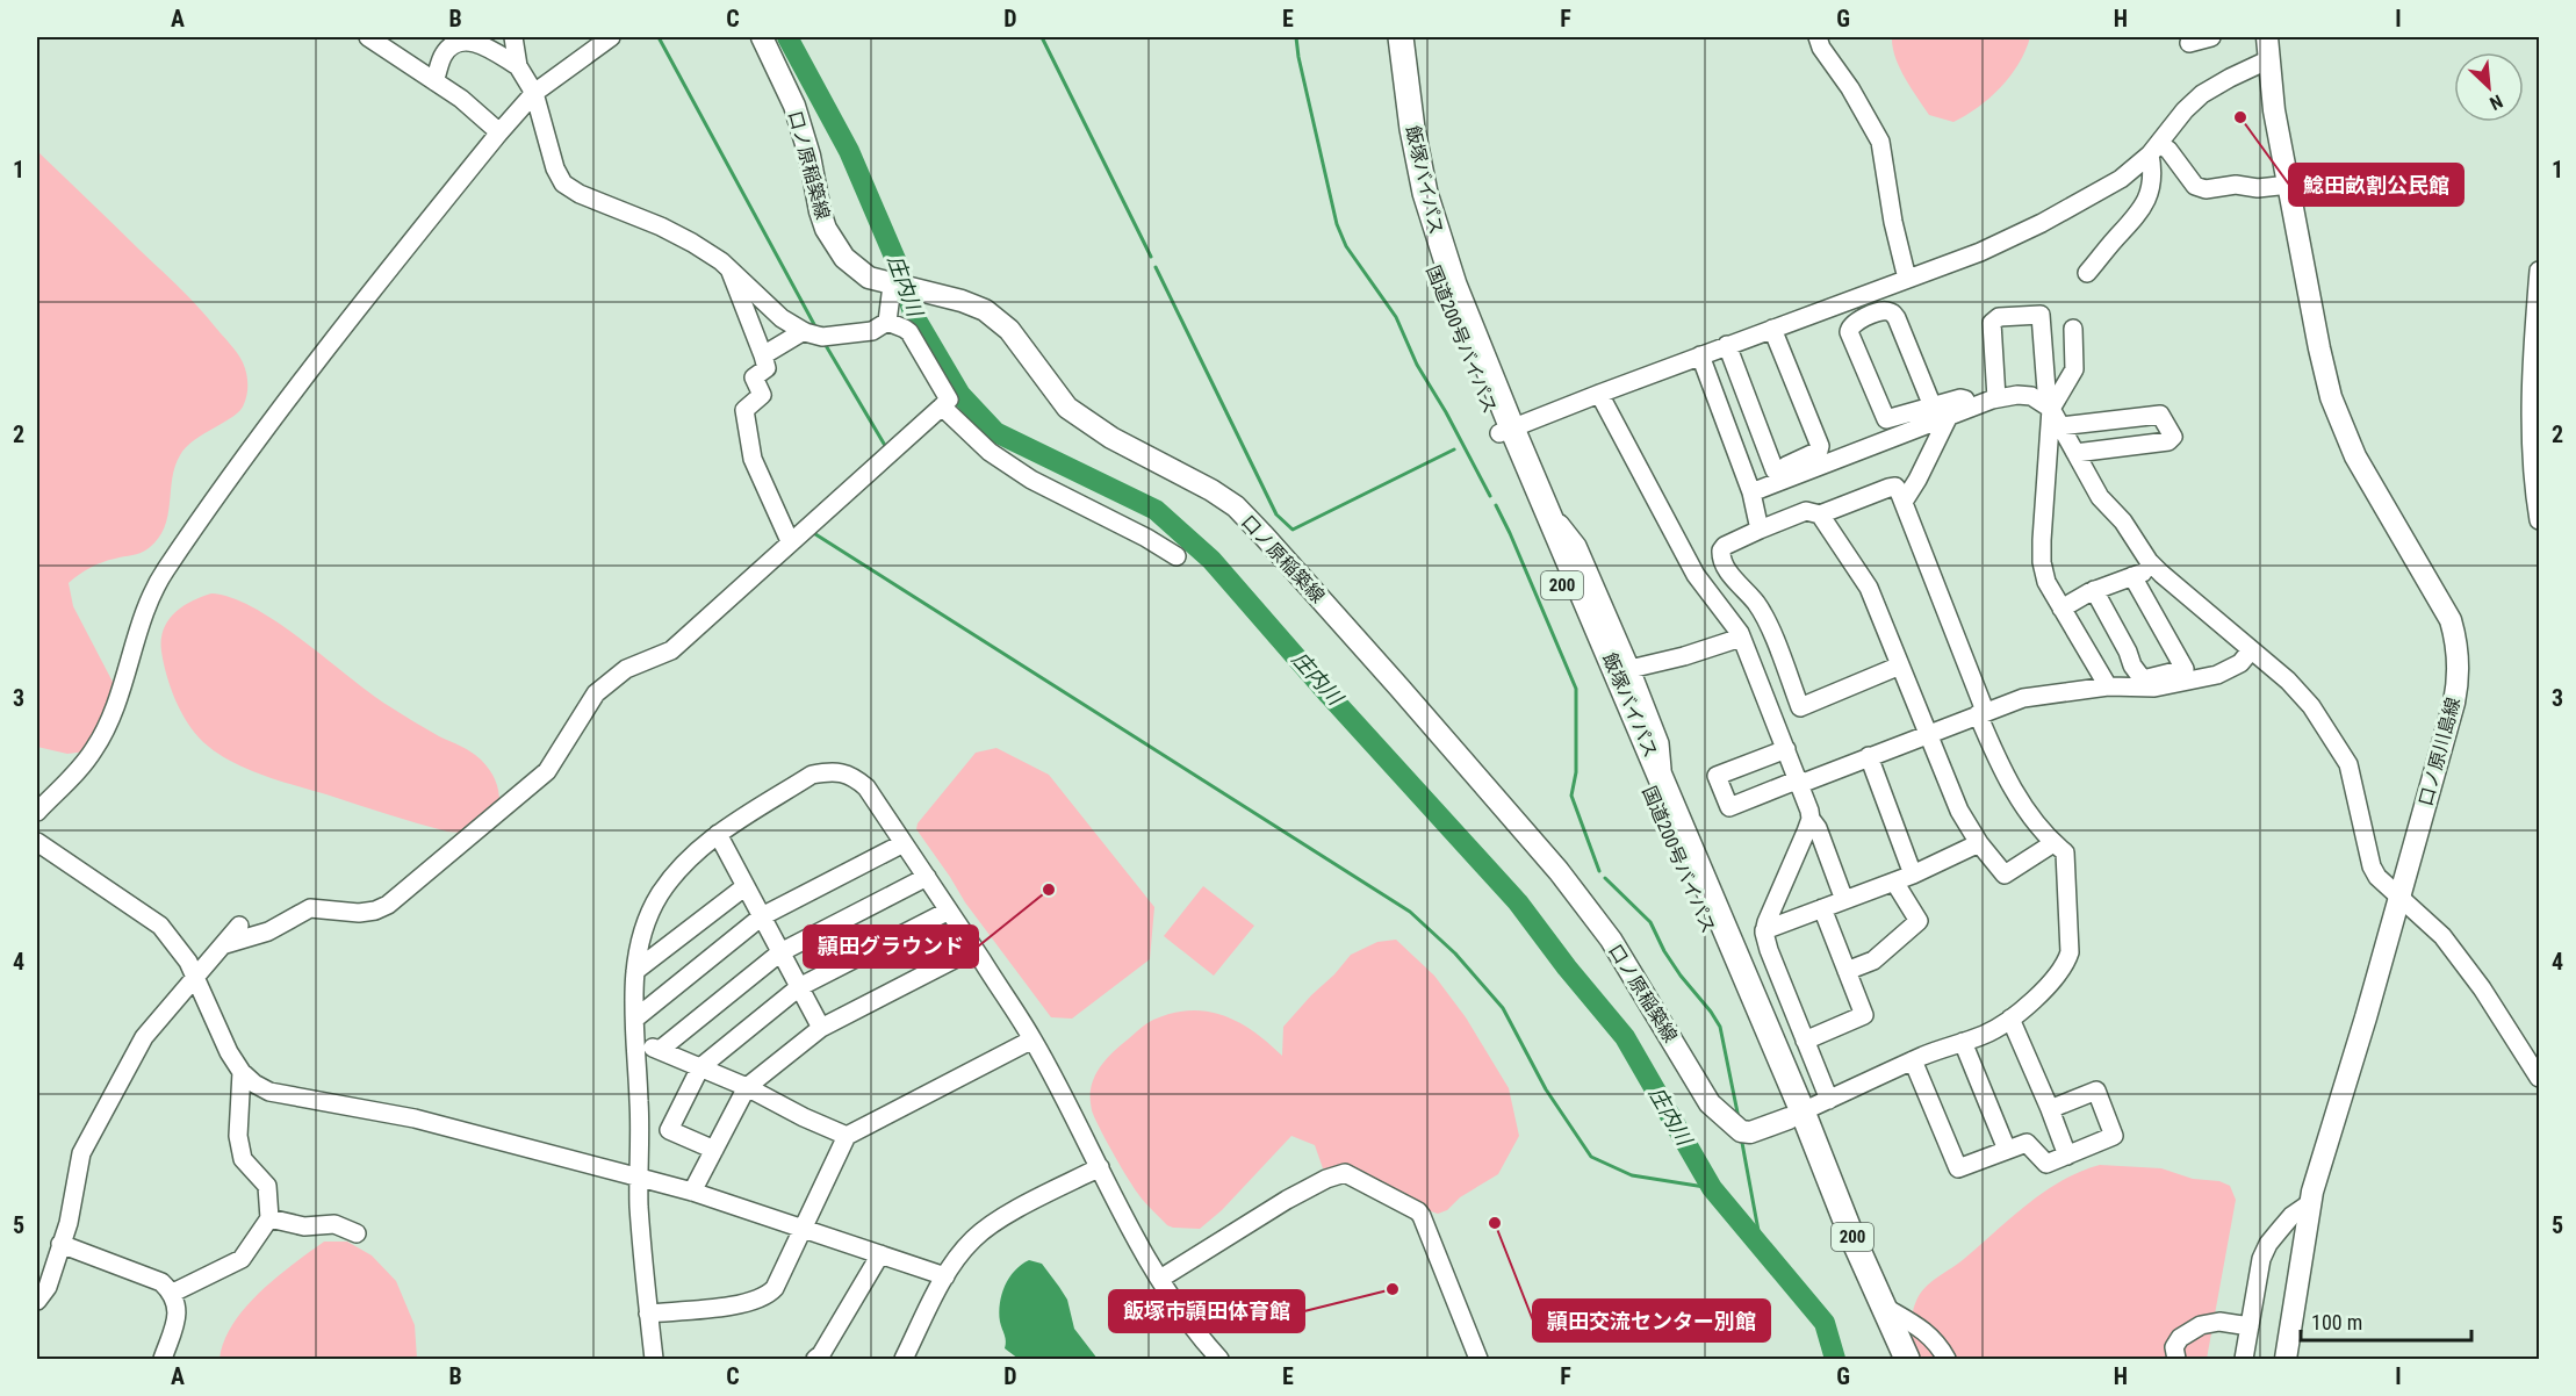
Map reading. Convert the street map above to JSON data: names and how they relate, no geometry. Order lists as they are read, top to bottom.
{
  "streets": {
    "highway": ["飯塚バイパス", "国道200号バイパス", "200"],
    "main road": ["口ノ原稲築線", "口ノ原川島線"]
  },
  "crossings": [
    ["口ノ原稲築線", "飯塚バイパス"],
    ["口ノ原稲築線", "国道200号バイパス"],
    ["飯塚バイパス", "国道200号バイパス"]
  ],
  "water": ["庄内川"],
  "places": [
    "鯰田畝割公民館",
    "頴田グラウンド",
    "頴田交流センター別館",
    "飯塚市頴田体育館"
  ],
  "scale_bar": "100 m",
  "north": "bottom right",
  "grid": {
    "columns": [
      "A",
      "B",
      "C",
      "D",
      "E",
      "F",
      "G",
      "H",
      "I"
    ],
    "rows": [
      "1",
      "2",
      "3",
      "4",
      "5"
    ]
  }
}
